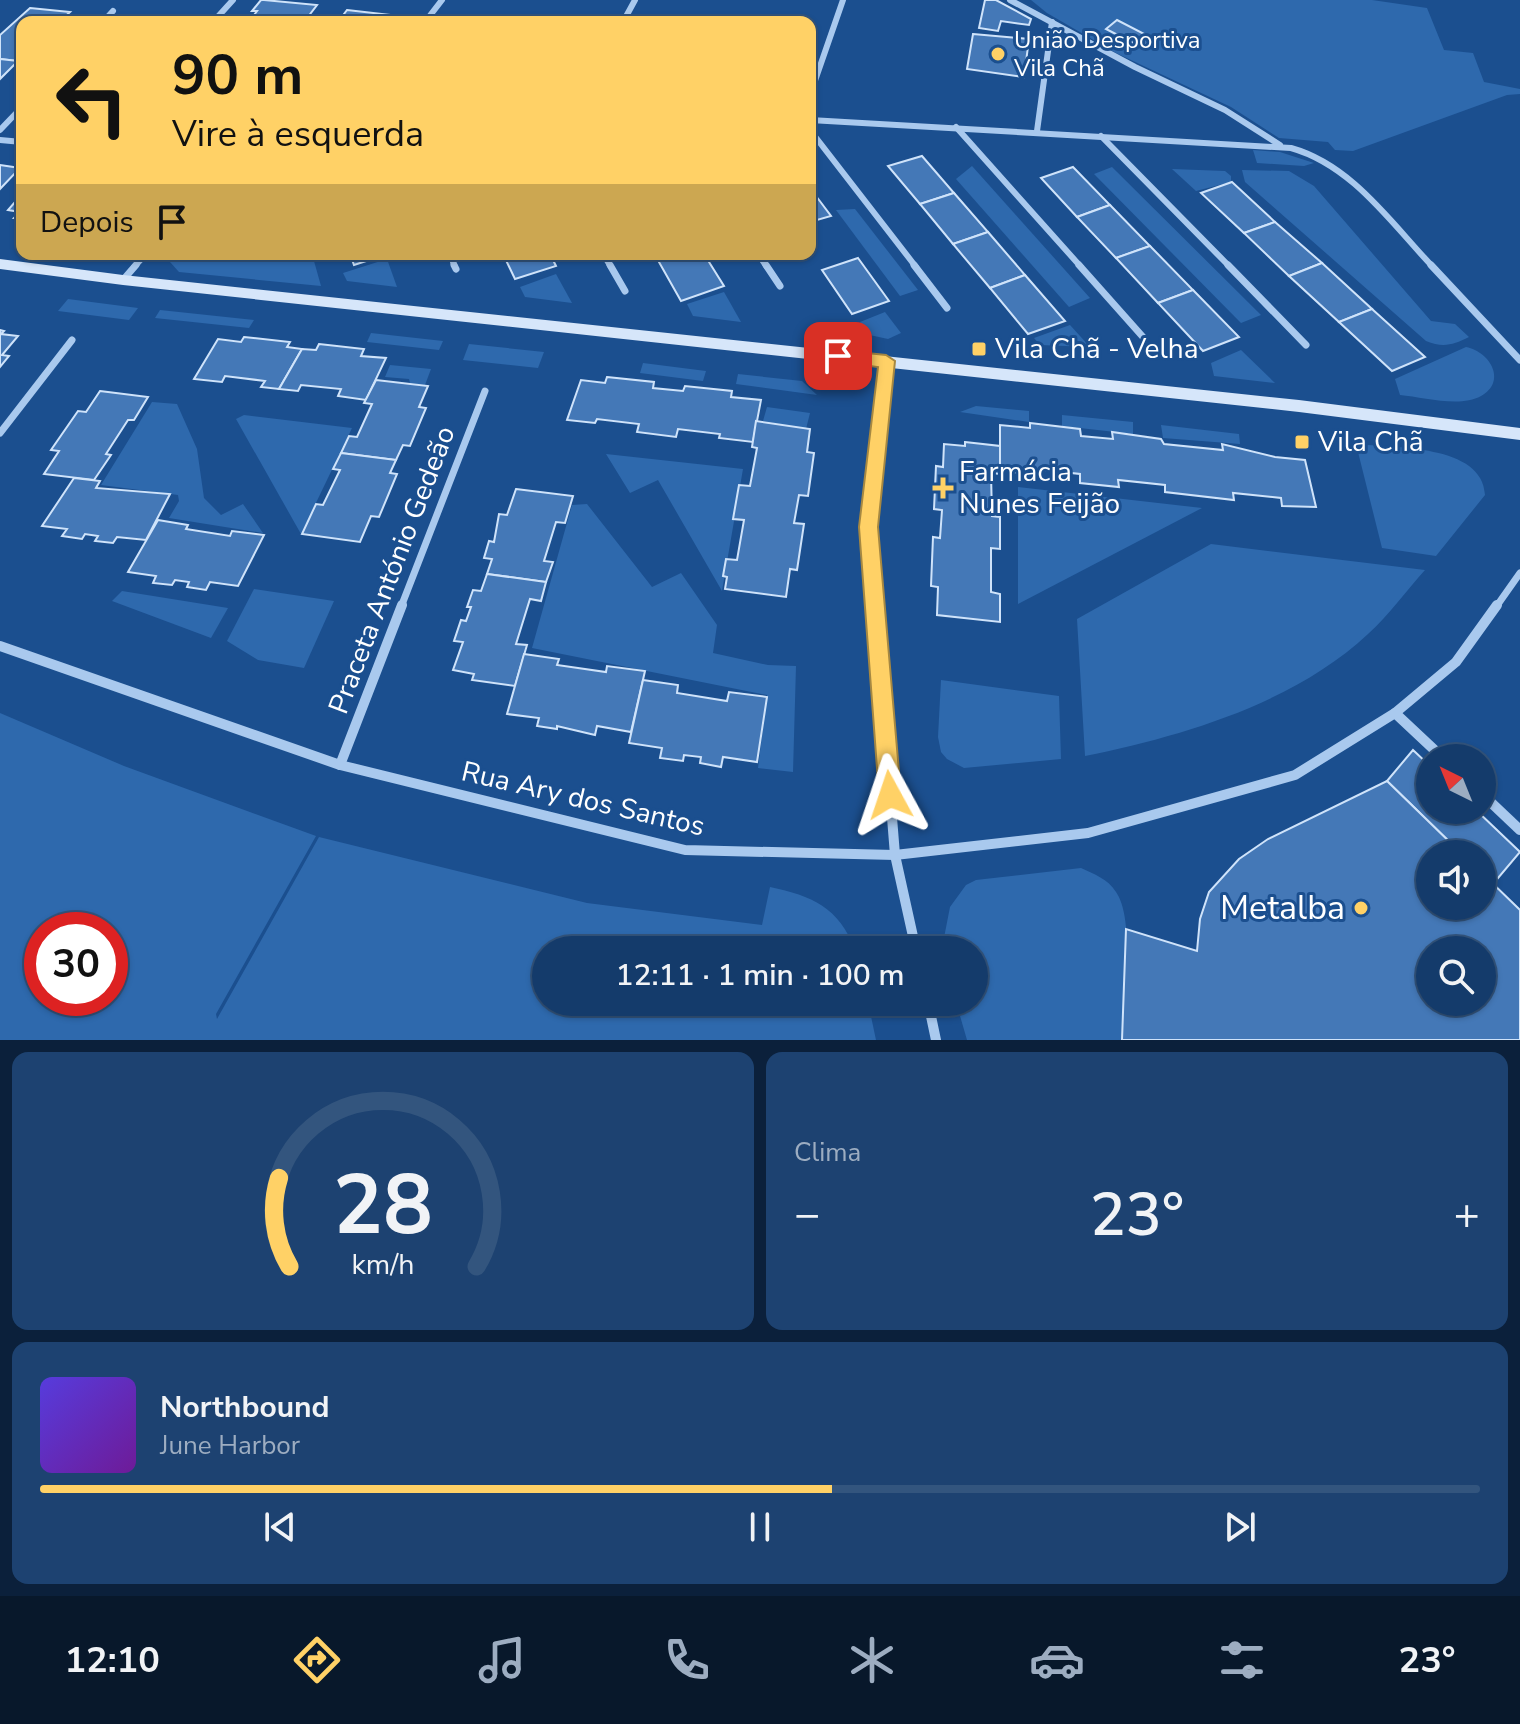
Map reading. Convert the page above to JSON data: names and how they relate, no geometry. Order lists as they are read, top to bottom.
{
  "streets": {
    "street": ["Praceta António Gedeão", "Rua Ary dos Santos"]
  },
  "crossings": [
    ["Praceta António Gedeão", "Rua Ary dos Santos"]
  ],
  "places": {
    "other": ["União Desportiva Vila Chã", "Metalba"],
    "transit": ["Vila Chã - Velha", "Vila Chã"],
    "health": ["Farmácia Nunes Feijão"]
  },
  "north": "top left",
  "page": {
    "turn": ["90 m", "Vire à esquerda"],
    "then": "Depois",
    "limit": "30",
    "trip": "12:11 · 1 min · 100 m",
    "tile": "Clima",
    "heat": ["−", "23°", "+"],
    "song": ["Northbound", "June Harbor"],
    "tabs": ["12:10", "23°"],
    "gauge": ["28", "km/h"]
  }
}
